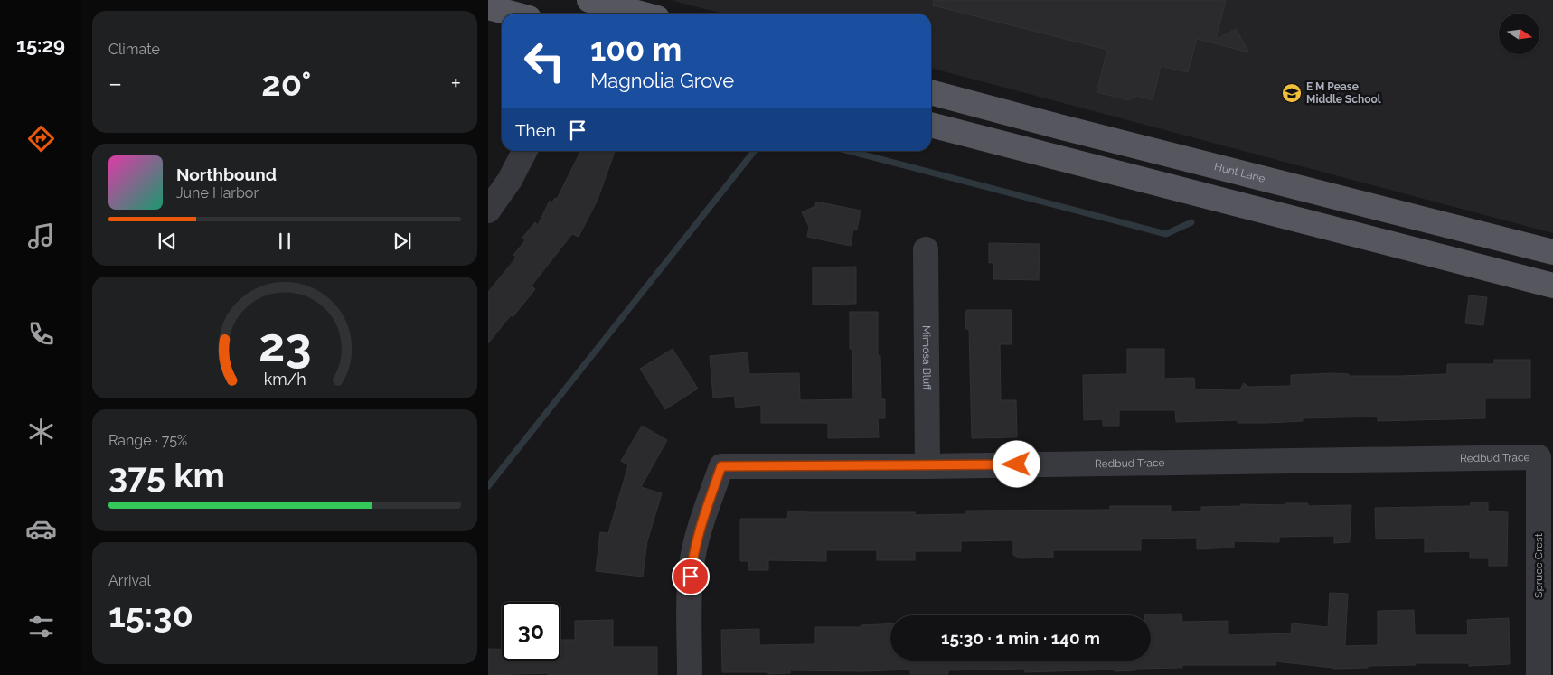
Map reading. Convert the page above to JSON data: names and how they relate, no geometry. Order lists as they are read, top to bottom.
{
  "streets": {
    "main road": ["Hunt Lane"],
    "street": ["Mimosa Bluff", "Redbud Trace", "Spruce Crest"]
  },
  "crossings": [
    ["Mimosa Bluff", "Redbud Trace"],
    ["Redbud Trace", "Spruce Crest"]
  ],
  "places": {
    "school or university": ["E M Pease Middle School"]
  },
  "north": "right",
  "page": {
    "tabs": "15:29",
    "tile": [
      "Climate",
      ["Range · 75%", "375 km"],
      ["Arrival", "15:30"]
    ],
    "turn": ["100 m", "Magnolia Grove"],
    "heat": ["−", "20°", "+"],
    "then": "Then",
    "song": ["Northbound", "June Harbor"],
    "limit": "30",
    "trip": "15:30 · 1 min · 140 m",
    "gauge": ["23", "km/h"]
  }
}
